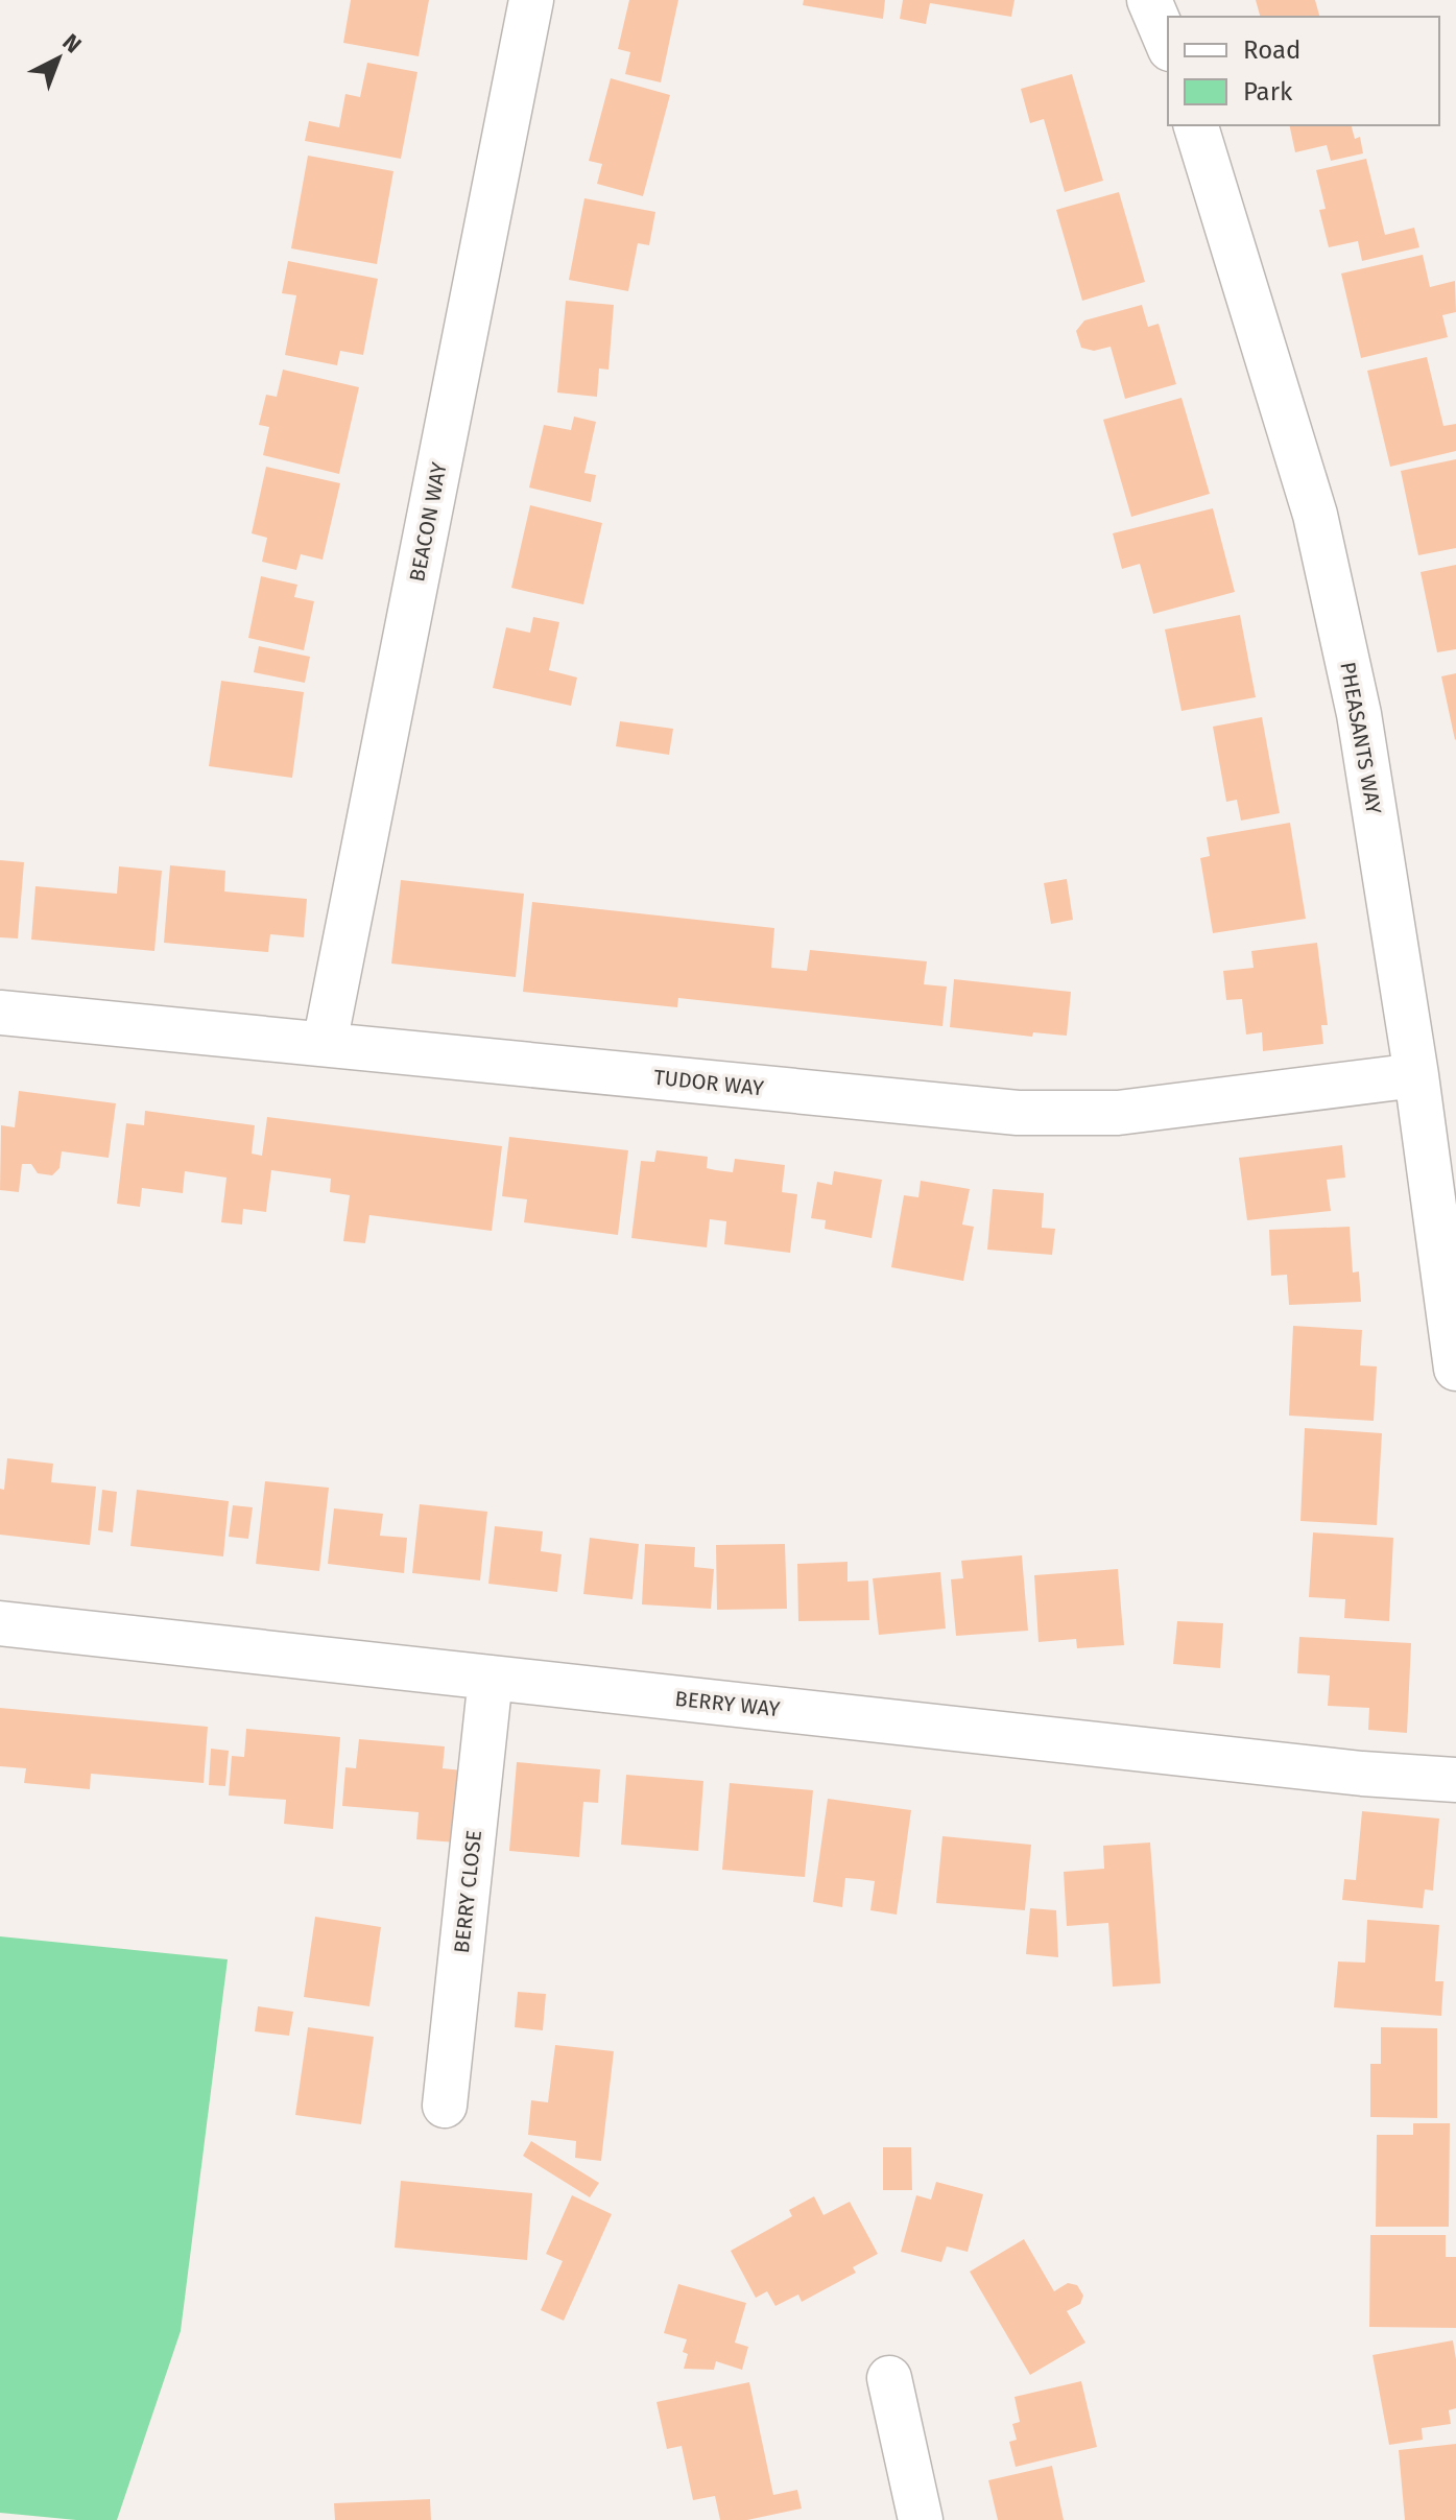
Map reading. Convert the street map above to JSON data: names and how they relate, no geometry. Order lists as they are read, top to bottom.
{
  "streets": {
    "street": [
      "BEACON WAY",
      "PHEASANTS WAY",
      "TUDOR WAY",
      "BERRY WAY",
      "BERRY CLOSE"
    ]
  },
  "crossings": [
    ["BEACON WAY", "TUDOR WAY"],
    ["PHEASANTS WAY", "TUDOR WAY"],
    ["BERRY WAY", "BERRY CLOSE"]
  ],
  "legend": ["Road", "Park"],
  "north": "top right"
}
